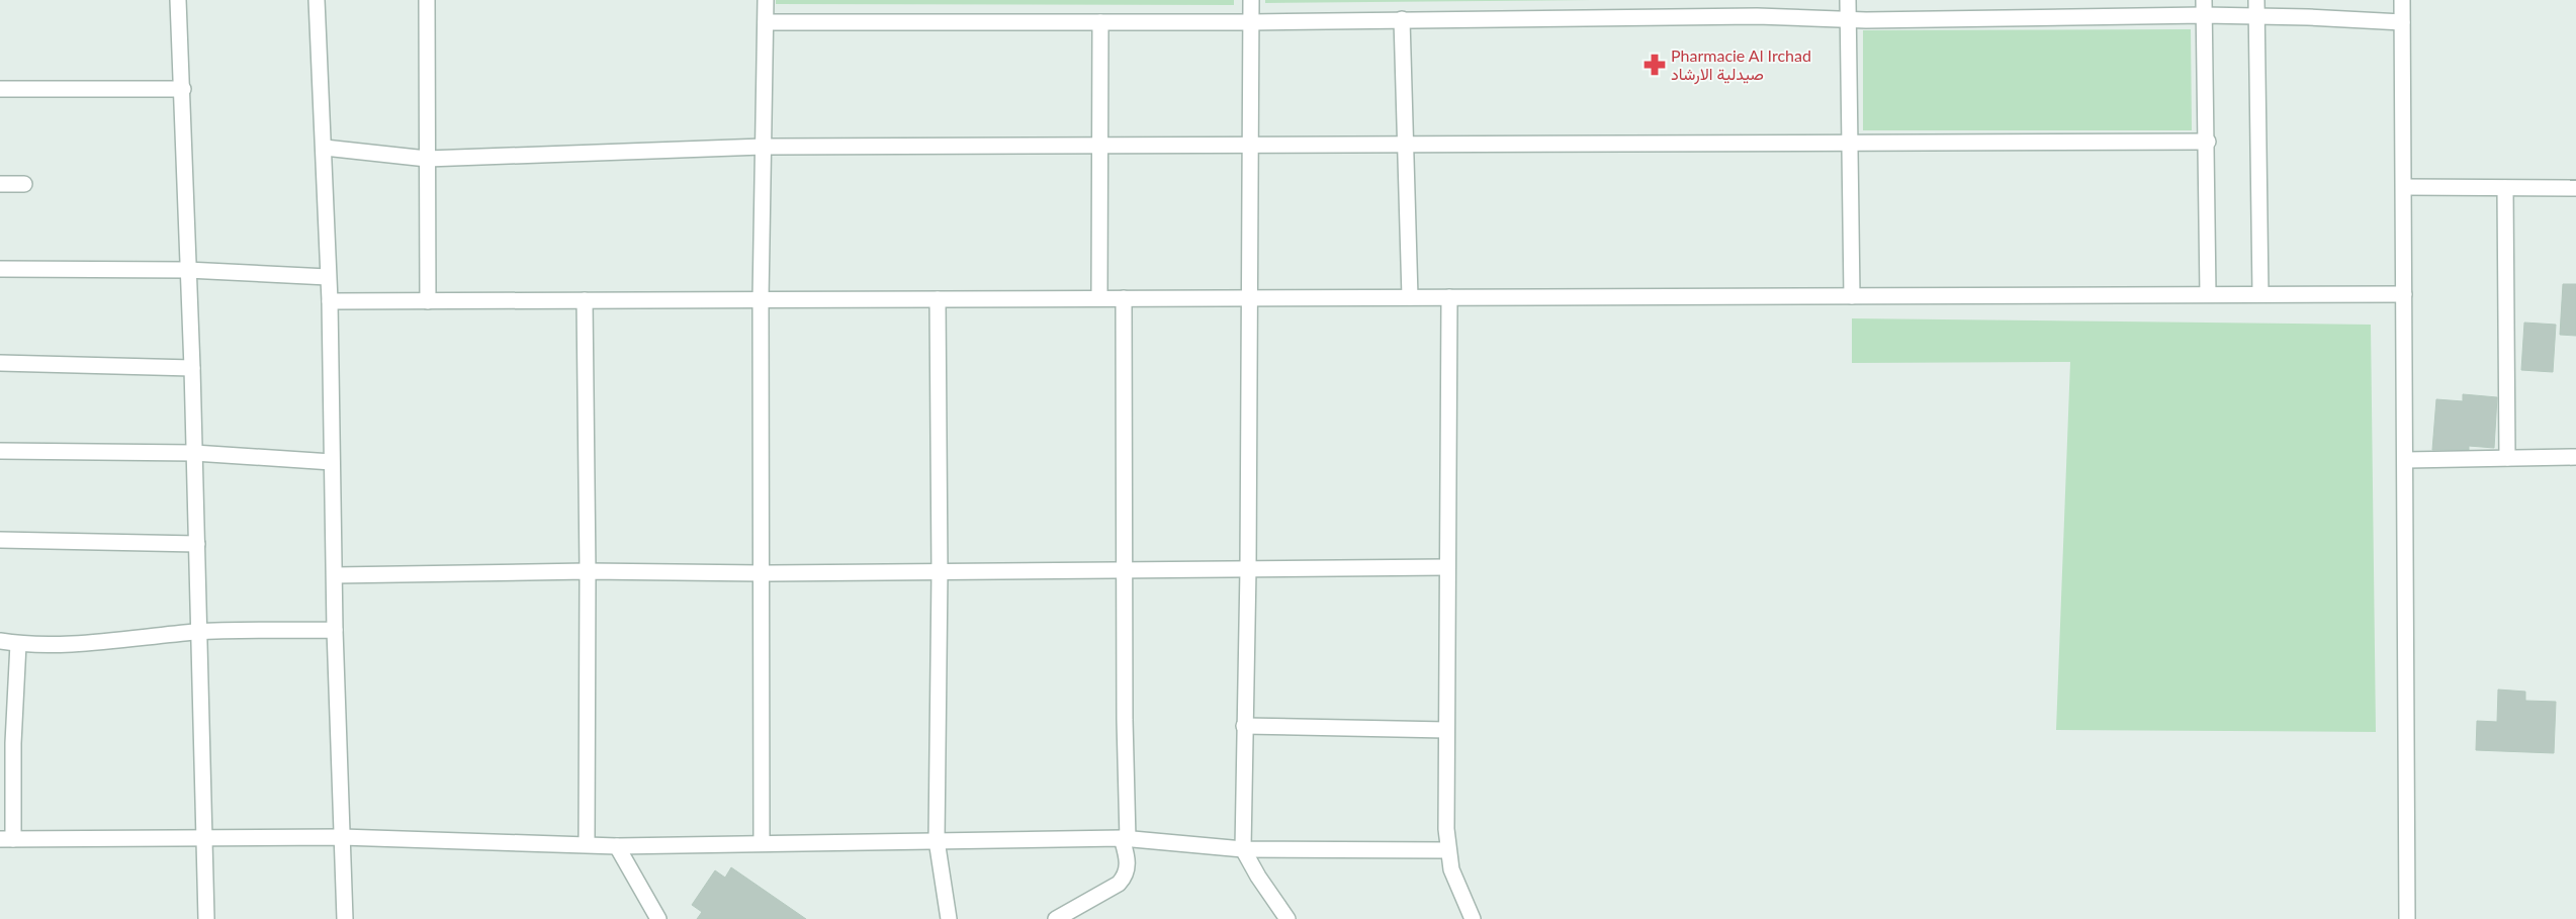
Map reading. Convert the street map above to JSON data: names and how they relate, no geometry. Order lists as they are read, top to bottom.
{
  "places": {
    "pharmacy": ["Pharmacie Al Irchad صيدلية الارشاد"]
  }
}
